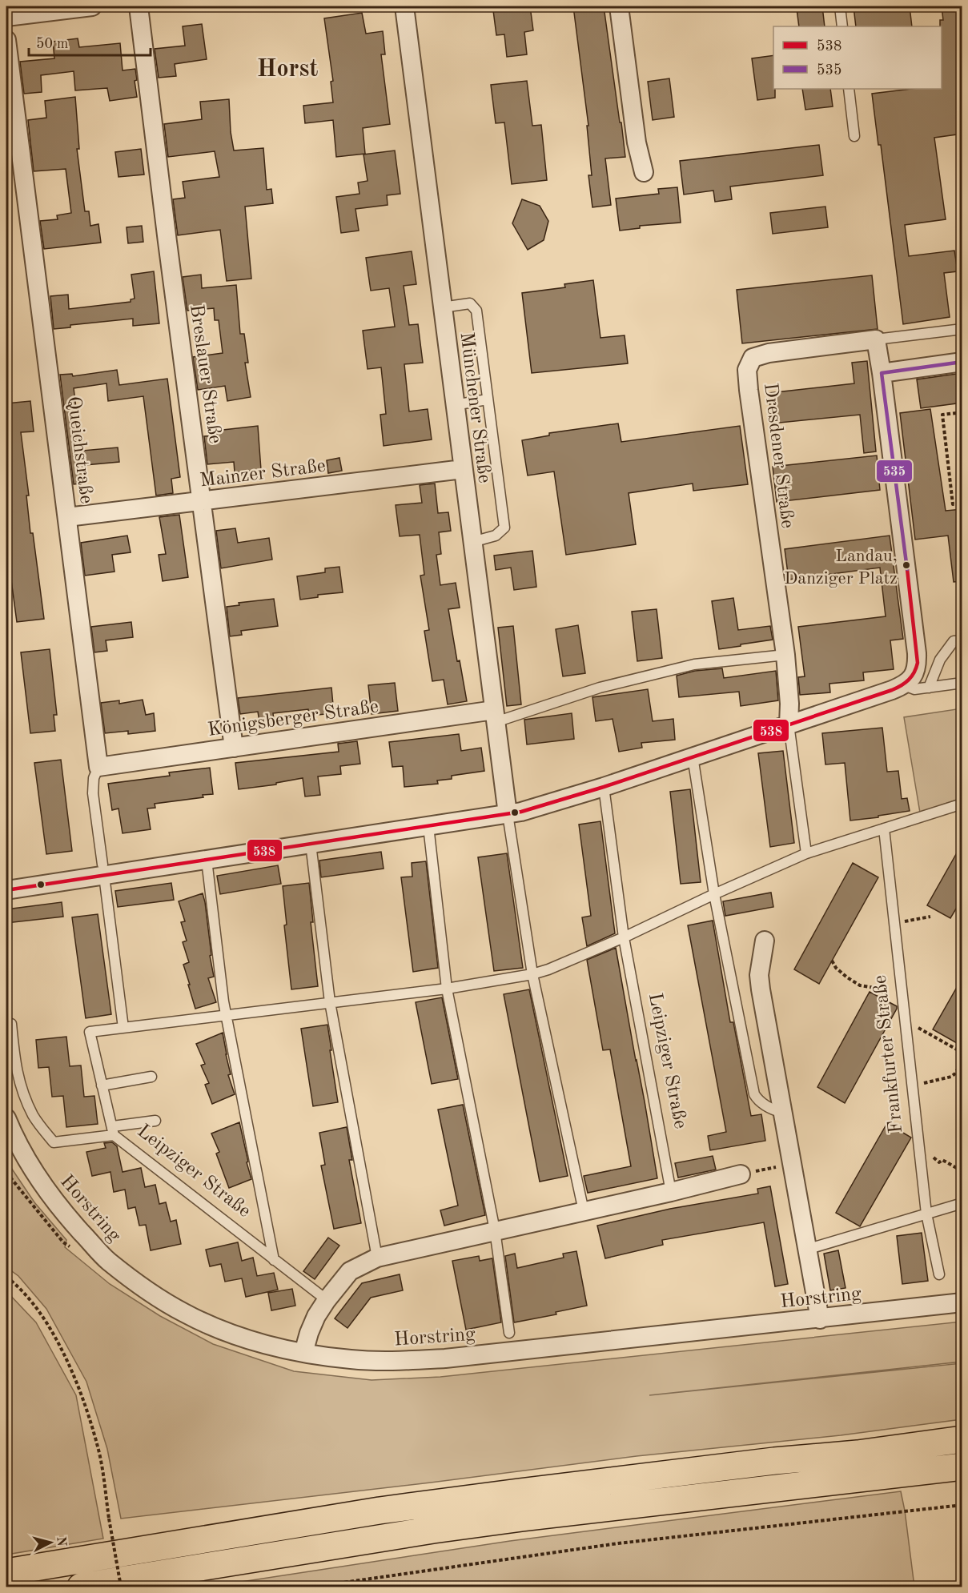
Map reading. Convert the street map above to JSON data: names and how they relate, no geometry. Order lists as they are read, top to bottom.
{
  "streets": {
    "street": [
      "Breslauer Straße",
      "Münchener Straße",
      "Queichstraße",
      "Dresdener Straße",
      "Mainzer Straße",
      "Königsberger Straße",
      "Horstring"
    ],
    "lane": ["Frankfurter Straße", "Leipziger Straße"]
  },
  "crossings": [
    ["Breslauer Straße", "Mainzer Straße"],
    ["Breslauer Straße", "Königsberger Straße"],
    ["Münchener Straße", "Mainzer Straße"],
    ["Münchener Straße", "Königsberger Straße"],
    ["Queichstraße", "Mainzer Straße"],
    ["Queichstraße", "Königsberger Straße"]
  ],
  "districts": ["Horst"],
  "places": ["Landau, Danziger Platz"],
  "lines": ["transit line 535", "transit line 538"],
  "legend": ["538", "535"],
  "scale_bar": "50 m",
  "north": "right"
}
